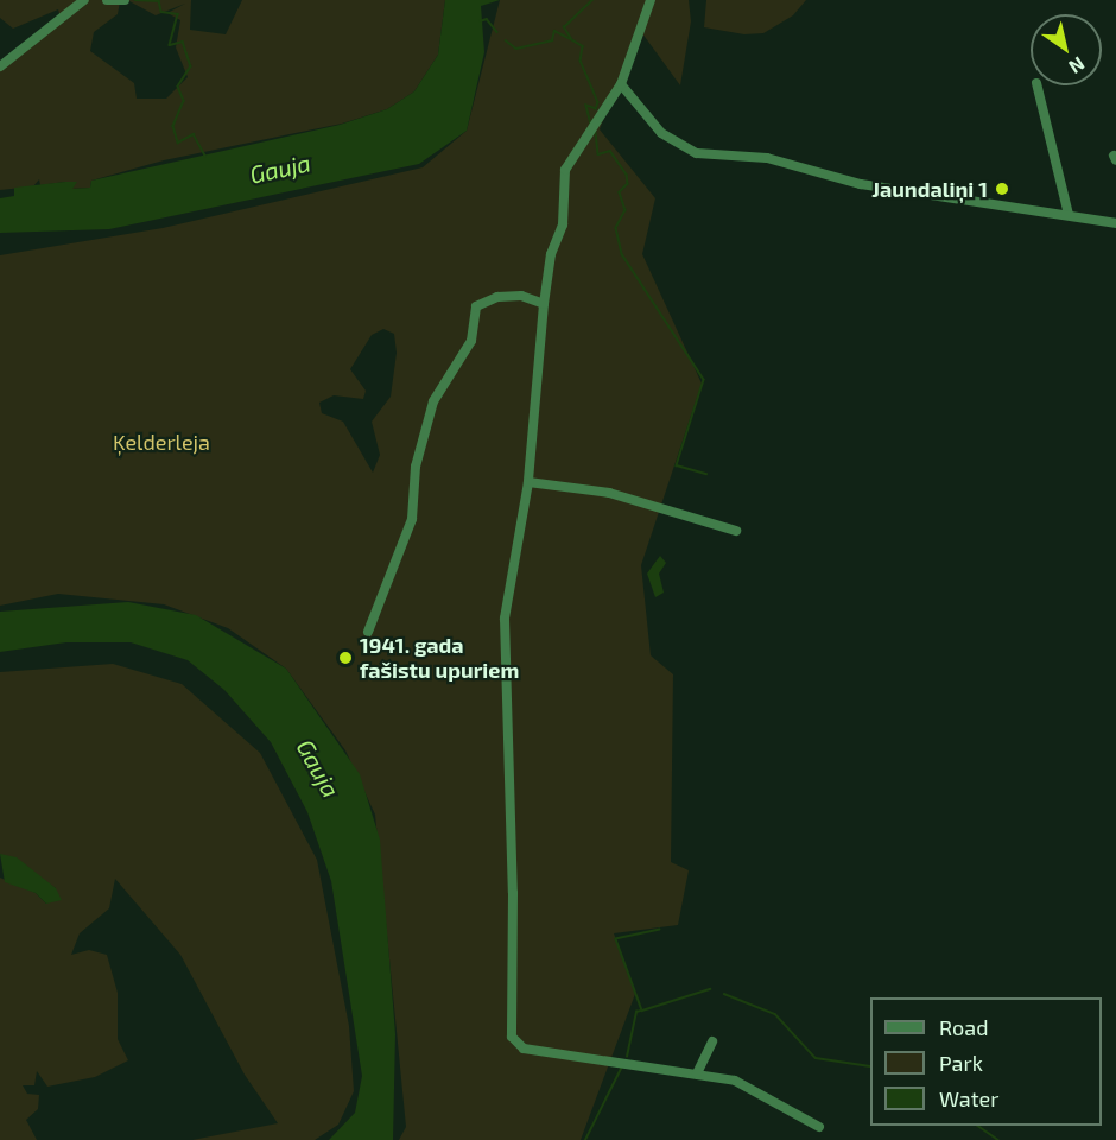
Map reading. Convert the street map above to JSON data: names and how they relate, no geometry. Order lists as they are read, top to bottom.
{
  "water": ["Gauja"],
  "parks": ["Ķelderleja"],
  "places": ["Jaundaliņi 1", "1941. gada fašistu upuriem"],
  "legend": ["Road", "Park", "Water"],
  "north": "bottom right"
}
